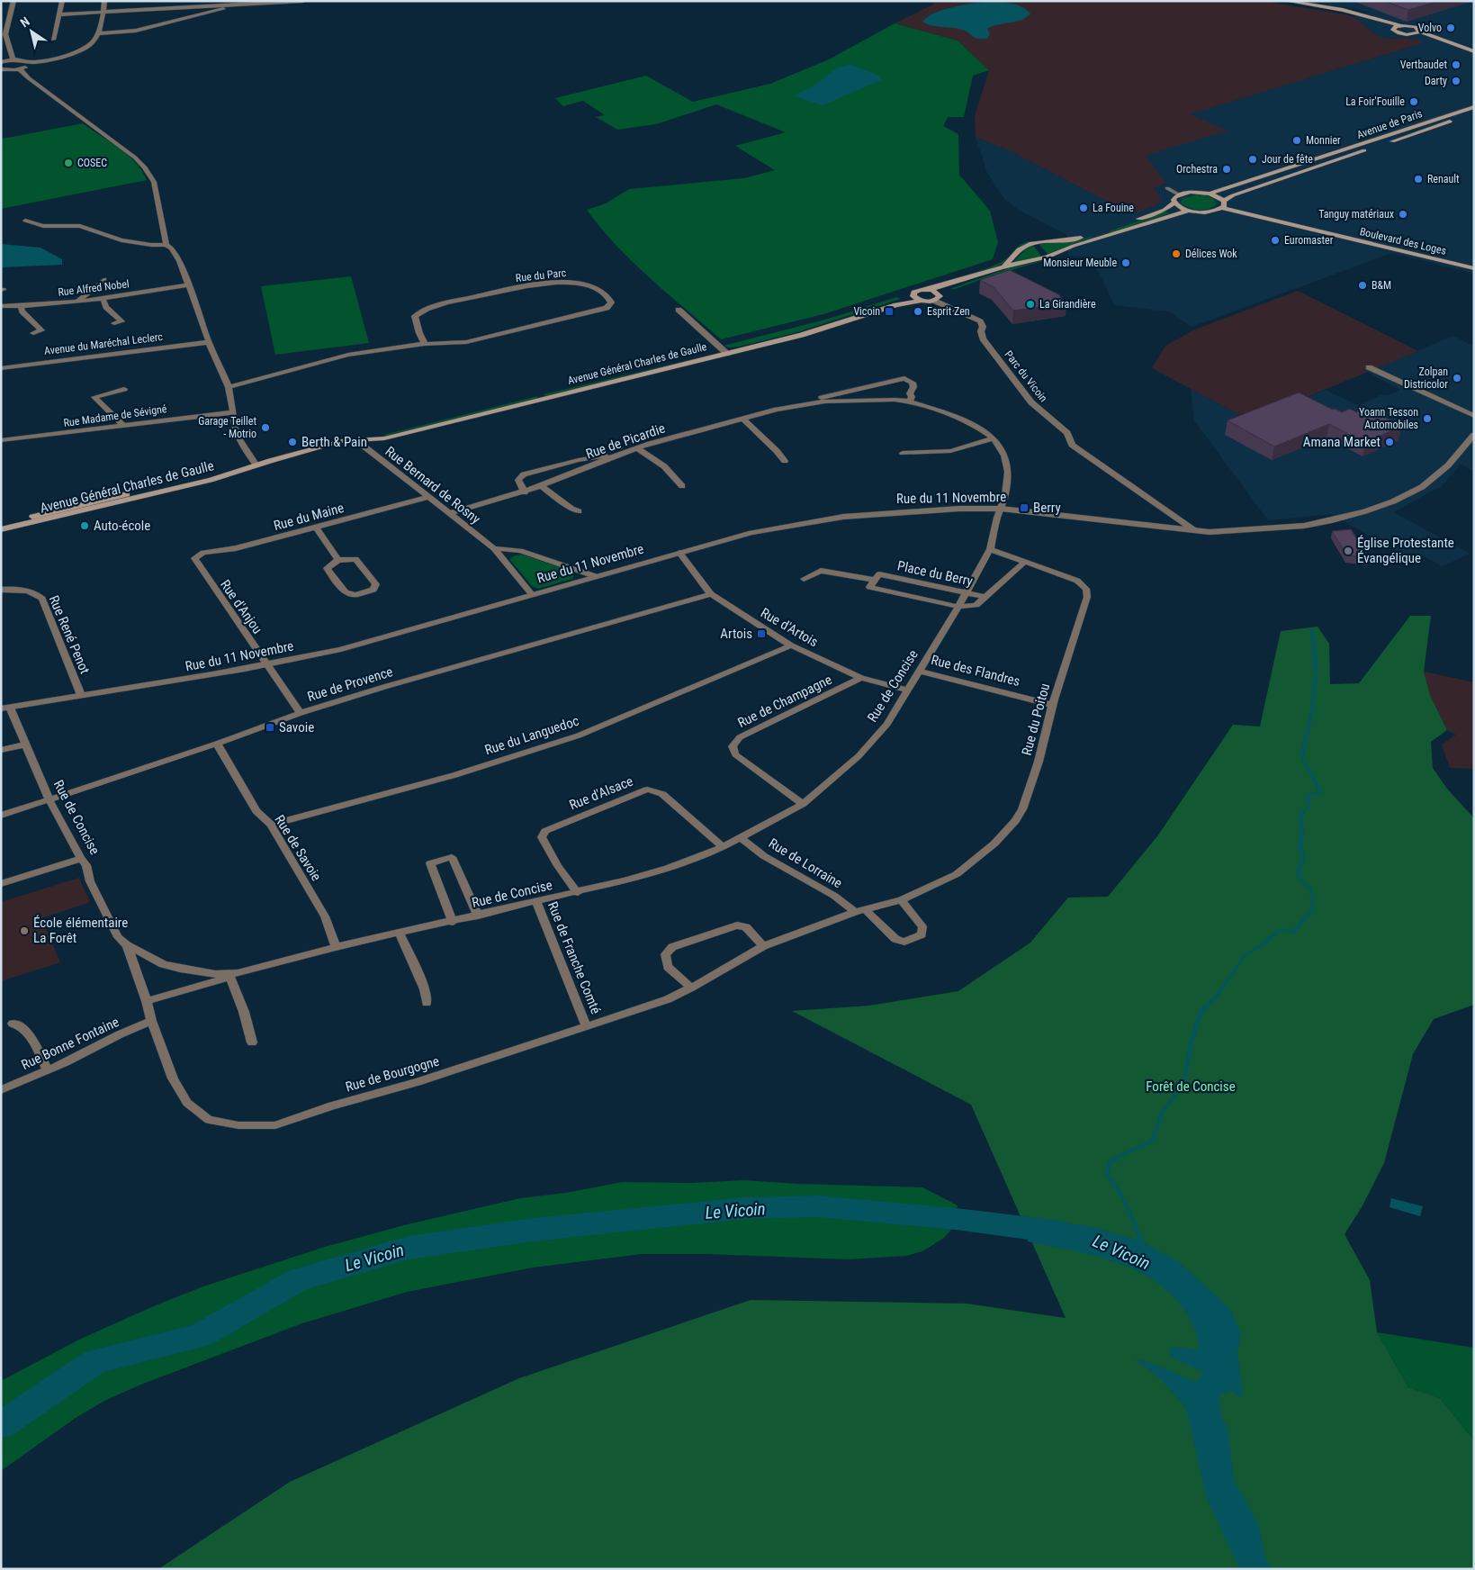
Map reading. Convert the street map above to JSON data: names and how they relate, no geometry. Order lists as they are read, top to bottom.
{
  "streets": {
    "main road": ["Avenue de Paris", "Boulevard des Loges", "Avenue Général Charles de Gaulle"],
    "street": [
      "Rue du Parc",
      "Rue Alfred Nobel",
      "Avenue du Maréchal Leclerc",
      "Parc du Vicoin",
      "Rue Madame de Sévigné",
      "Rue de Picardie",
      "Rue Bernard de Rosny",
      "Rue du 11 Novembre",
      "Rue du Maine",
      "Place du Berry",
      "Rue d'Anjou",
      "Rue d'Artois",
      "Rue René Penot",
      "Rue des Flandres",
      "Rue de Provence",
      "Rue de Concise",
      "Rue de Champagne",
      "Rue du Poitou",
      "Rue du Languedoc",
      "Rue d'Alsace",
      "Rue de Savoie",
      "Rue de Lorraine",
      "Rue de Franche Comté",
      "Rue Bonne Fontaine",
      "Rue de Bourgogne"
    ]
  },
  "crossings": [
    ["Avenue Général Charles de Gaulle", "Parc du Vicoin"],
    ["Avenue Général Charles de Gaulle", "Rue Bernard de Rosny"],
    ["Parc du Vicoin", "Rue du 11 Novembre"],
    ["Rue de Picardie", "Rue Bernard de Rosny"],
    ["Rue de Picardie", "Rue du 11 Novembre"],
    ["Rue de Picardie", "Rue de Concise"],
    ["Rue Bernard de Rosny", "Rue du 11 Novembre"],
    ["Rue Bernard de Rosny", "Rue du Maine"],
    ["Rue du 11 Novembre", "Rue d'Anjou"],
    ["Rue du 11 Novembre", "Rue d'Artois"],
    ["Rue du 11 Novembre", "Rue René Penot"],
    ["Rue du 11 Novembre", "Rue de Concise"],
    ["Rue du Maine", "Rue d'Anjou"],
    ["Place du Berry", "Rue de Concise"],
    ["Rue d'Anjou", "Rue de Provence"],
    ["Rue d'Artois", "Rue de Provence"],
    ["Rue d'Artois", "Rue de Concise"],
    ["Rue d'Artois", "Rue de Champagne"],
    ["Rue d'Artois", "Rue du Languedoc"],
    ["Rue des Flandres", "Rue de Concise"],
    ["Rue des Flandres", "Rue du Poitou"],
    ["Rue de Provence", "Rue de Concise"],
    ["Rue de Provence", "Rue de Savoie"],
    ["Rue de Concise", "Rue de Champagne"],
    ["Rue de Concise", "Rue du Poitou"],
    ["Rue de Concise", "Rue d'Alsace"],
    ["Rue de Concise", "Rue de Savoie"],
    ["Rue de Concise", "Rue de Lorraine"],
    ["Rue de Concise", "Rue de Franche Comté"],
    ["Rue de Concise", "Rue de Bourgogne"],
    ["Rue du Poitou", "Rue de Lorraine"],
    ["Rue du Poitou", "Rue de Bourgogne"],
    ["Rue du Languedoc", "Rue de Savoie"],
    ["Rue de Franche Comté", "Rue de Bourgogne"],
    ["Rue Bonne Fontaine", "Rue de Bourgogne"]
  ],
  "water": ["Le Vicoin"],
  "parks": ["Forêt de Concise"],
  "places": {
    "other": [
      "Volvo",
      "Vertbaudet",
      "Darty",
      "La Foir'Fouille",
      "Monnier",
      "Jour de fête",
      "COSEC",
      "Orchestra",
      "Renault",
      "La Fouine",
      "Tanguy matériaux",
      "Euromaster",
      "Délices Wok",
      "Monsieur Meuble",
      "B&M",
      "La Girandière",
      "Esprit Zen",
      "Zolpan Districolor",
      "Yoann Tesson Automobiles",
      "Garage Teillet - Motrio",
      "Berth & Pain",
      "Amana Market",
      "Auto-école",
      "Église Protestante Évangélique",
      "École élémentaire La Forêt"
    ],
    "transit": [
      "Vicoin",
      "Berry",
      "Artois",
      "Savoie"
    ]
  },
  "north": "top left"
}
